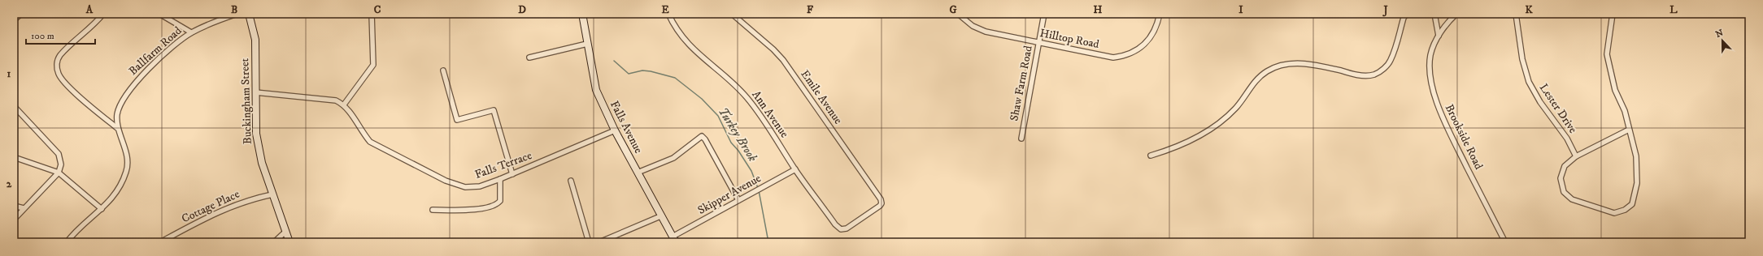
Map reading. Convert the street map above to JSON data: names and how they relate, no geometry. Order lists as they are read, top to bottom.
{
  "streets": {
    "main road": ["Buckingham Street", "Falls Avenue"],
    "street": [
      "Hilltop Road",
      "Ballfarm Road",
      "Shaw Farm Road",
      "Emile Avenue",
      "Lester Drive",
      "Ann Avenue",
      "Brookside Road",
      "Falls Terrace",
      "Skipper Avenue",
      "Cottage Place"
    ]
  },
  "crossings": [
    ["Hilltop Road", "Shaw Farm Road"],
    ["Emile Avenue", "Ann Avenue"],
    ["Buckingham Street", "Cottage Place"],
    ["Ann Avenue", "Skipper Avenue"],
    ["Falls Avenue", "Falls Terrace"],
    ["Falls Avenue", "Skipper Avenue"]
  ],
  "water": ["Turkey Brook"],
  "scale_bar": "100 m",
  "north": "top",
  "grid": {
    "columns": [
      "A",
      "B",
      "C",
      "D",
      "E",
      "F",
      "G",
      "H",
      "I",
      "J",
      "K",
      "L"
    ],
    "rows": ["1", "2"]
  }
}
